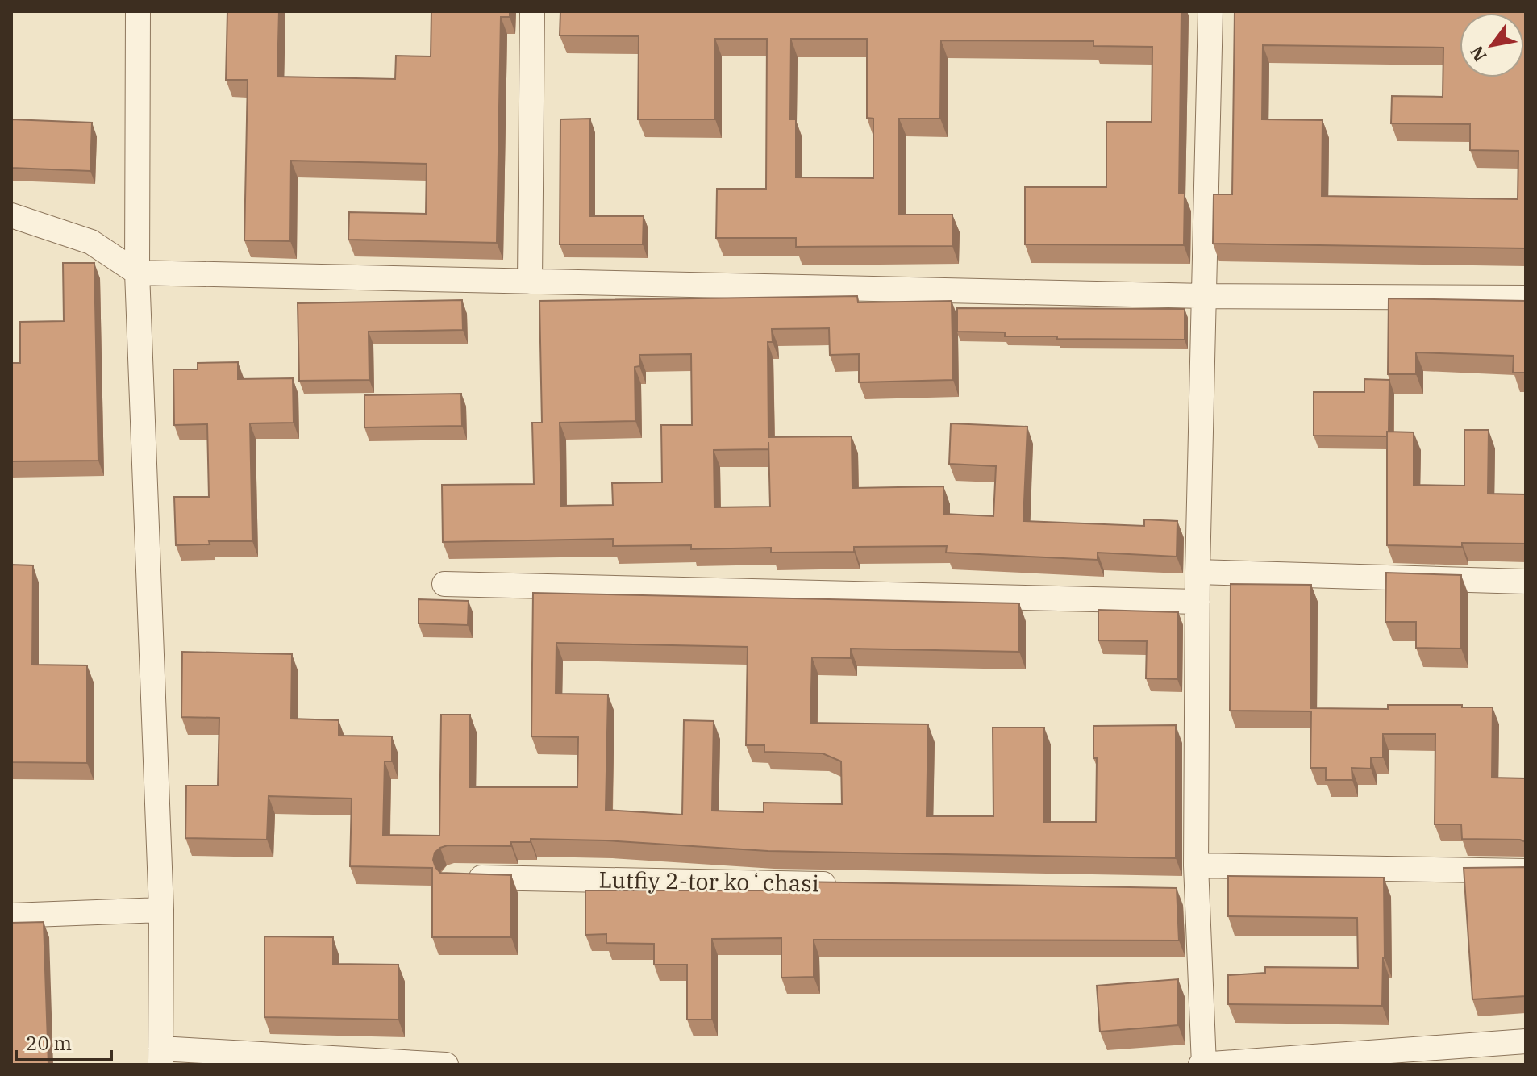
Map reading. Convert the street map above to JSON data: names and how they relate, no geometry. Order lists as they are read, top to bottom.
{
  "streets": {
    "street": ["Lutfiy 2-tor koʻchasi"]
  },
  "scale_bar": "20 m",
  "north": "bottom left"
}
